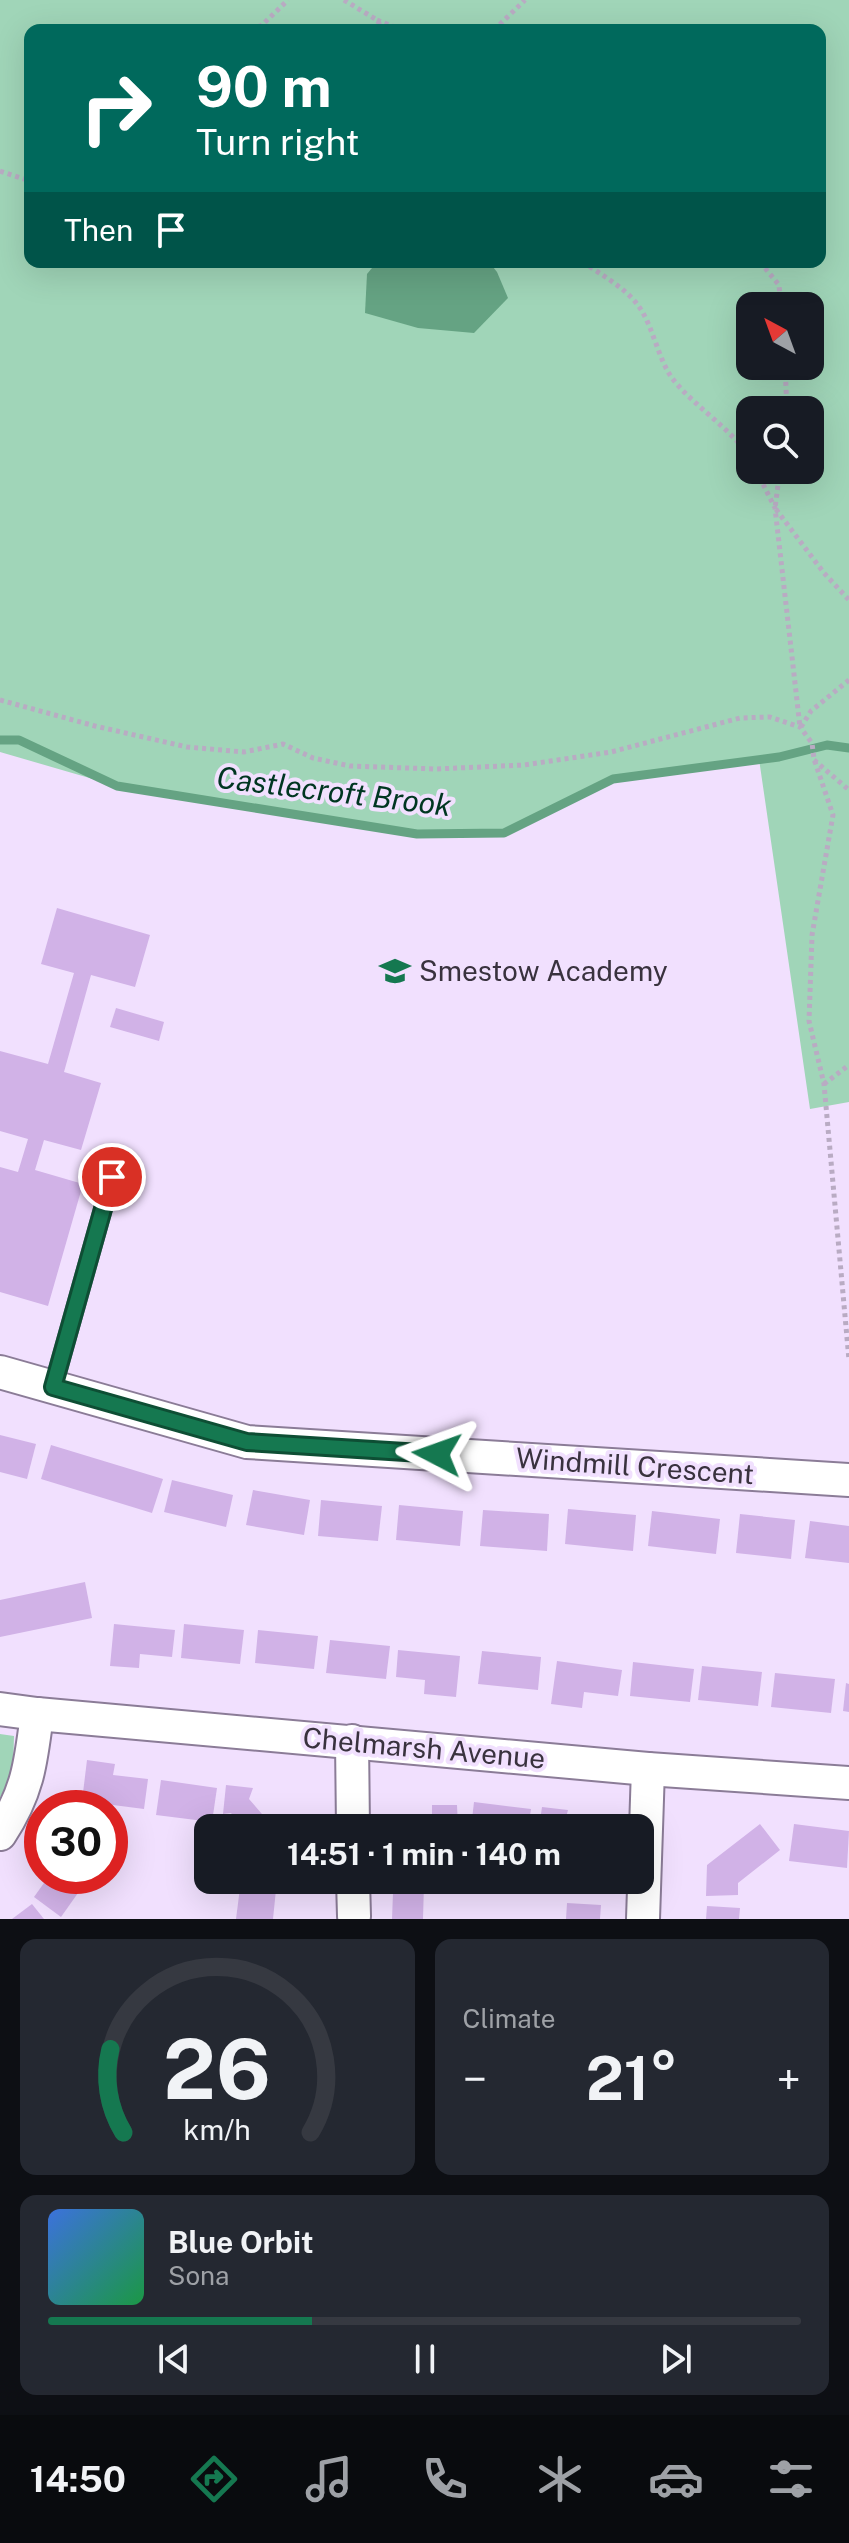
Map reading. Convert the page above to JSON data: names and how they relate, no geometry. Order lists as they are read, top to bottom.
{
  "streets": {
    "street": ["Windmill Crescent", "Chelmarsh Avenue"]
  },
  "water": ["Castlecroft Brook"],
  "places": {
    "school or university": ["Smestow Academy"]
  },
  "north": "top left",
  "page": {
    "turn": ["90 m", "Turn right"],
    "then": "Then",
    "limit": "30",
    "trip": "14:51 · 1 min · 140 m",
    "tile": "Climate",
    "heat": ["−", "21°", "+"],
    "song": ["Blue Orbit", "Sona"],
    "tabs": "14:50",
    "gauge": ["26", "km/h"]
  }
}
